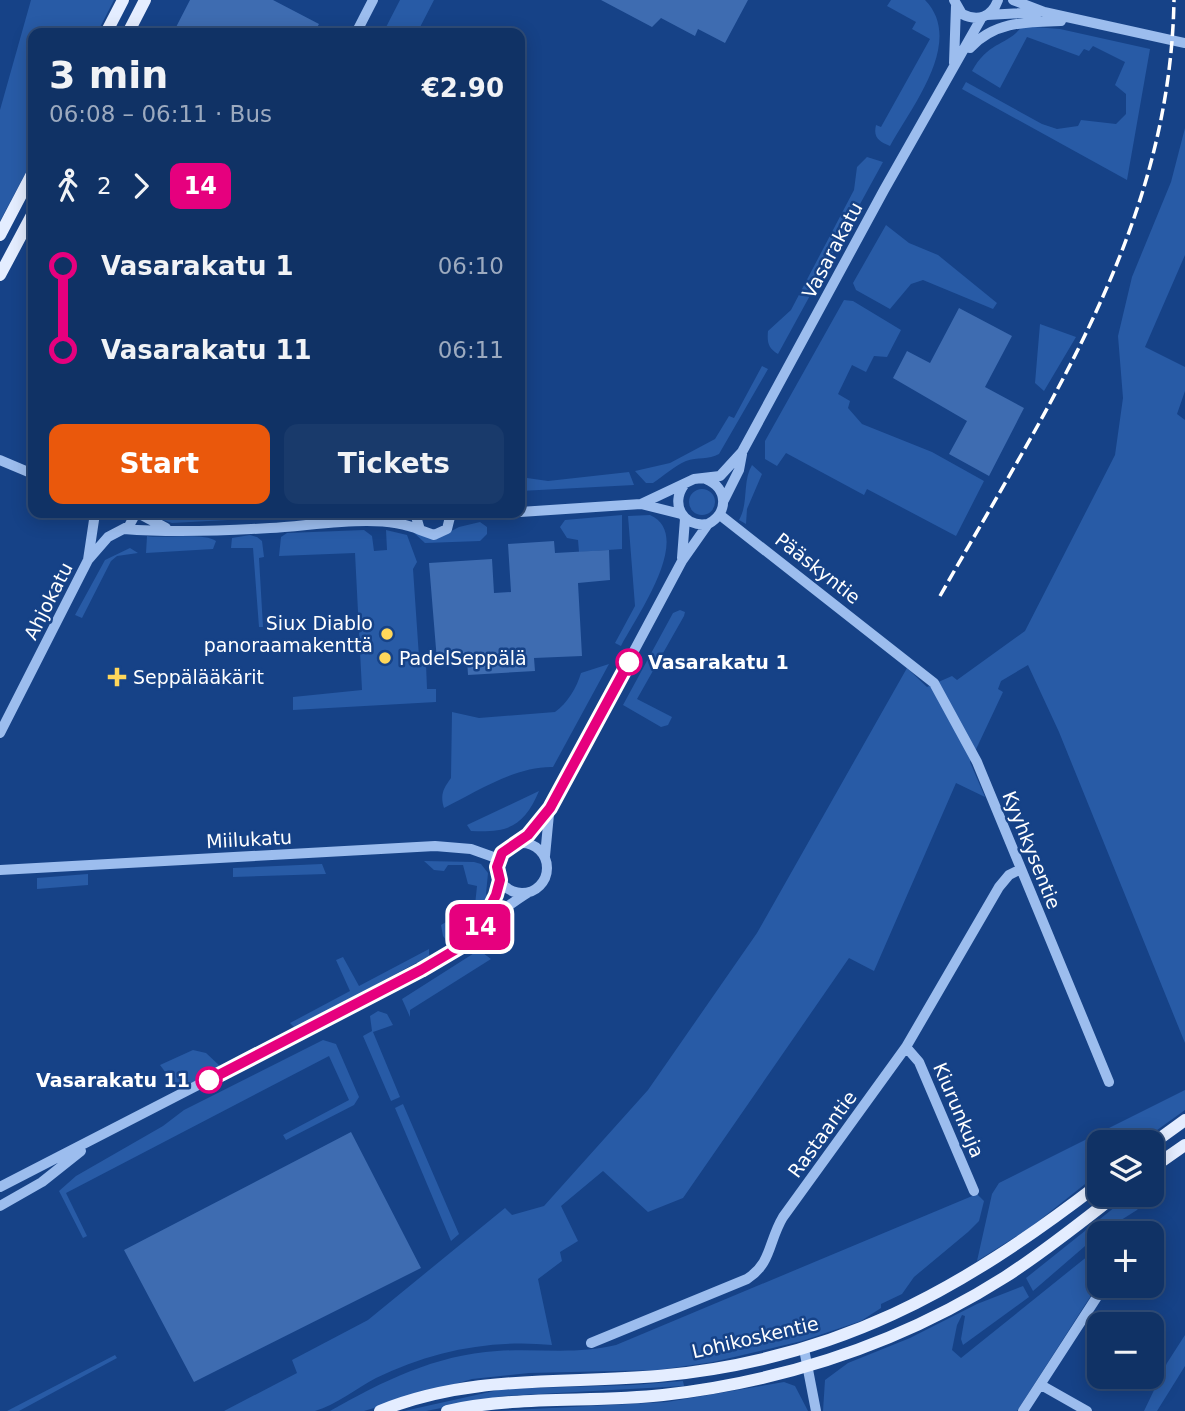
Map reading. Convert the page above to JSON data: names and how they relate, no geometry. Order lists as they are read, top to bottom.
{
  "streets": {
    "main road": ["Lohikoskentie"],
    "street": [
      "Vasarakatu",
      "Pääskyntie",
      "Ahjokatu",
      "Miilukatu",
      "Kyyhkysentie",
      "Kiurunkuja",
      "Rastaantie"
    ]
  },
  "crossings": [
    ["Vasarakatu", "Pääskyntie"],
    ["Pääskyntie", "Kyyhkysentie"],
    ["Kyyhkysentie", "Rastaantie"],
    ["Kiurunkuja", "Rastaantie"]
  ],
  "places": {
    "other": [
      "Siux Diablo panoraamakenttä",
      "PadelSeppälä",
      "Vasarakatu 1",
      "Vasarakatu 11"
    ],
    "health": ["Seppälääkärit"]
  },
  "lines": ["bus line 14"],
  "page": {
    "on_map": "14",
    "heading": ["3 min", "06:08 – 06:11 · Bus", "€2.90"],
    "legs": ["2", "14"],
    "list": [
      {
        "name": "Vasarakatu 1",
        "value": "06:10"
      },
      {
        "name": "Vasarakatu 11",
        "value": "06:11"
      }
    ],
    "buttons": ["Start", "Tickets"],
    "map_buttons": ["+", "−"]
  }
}
